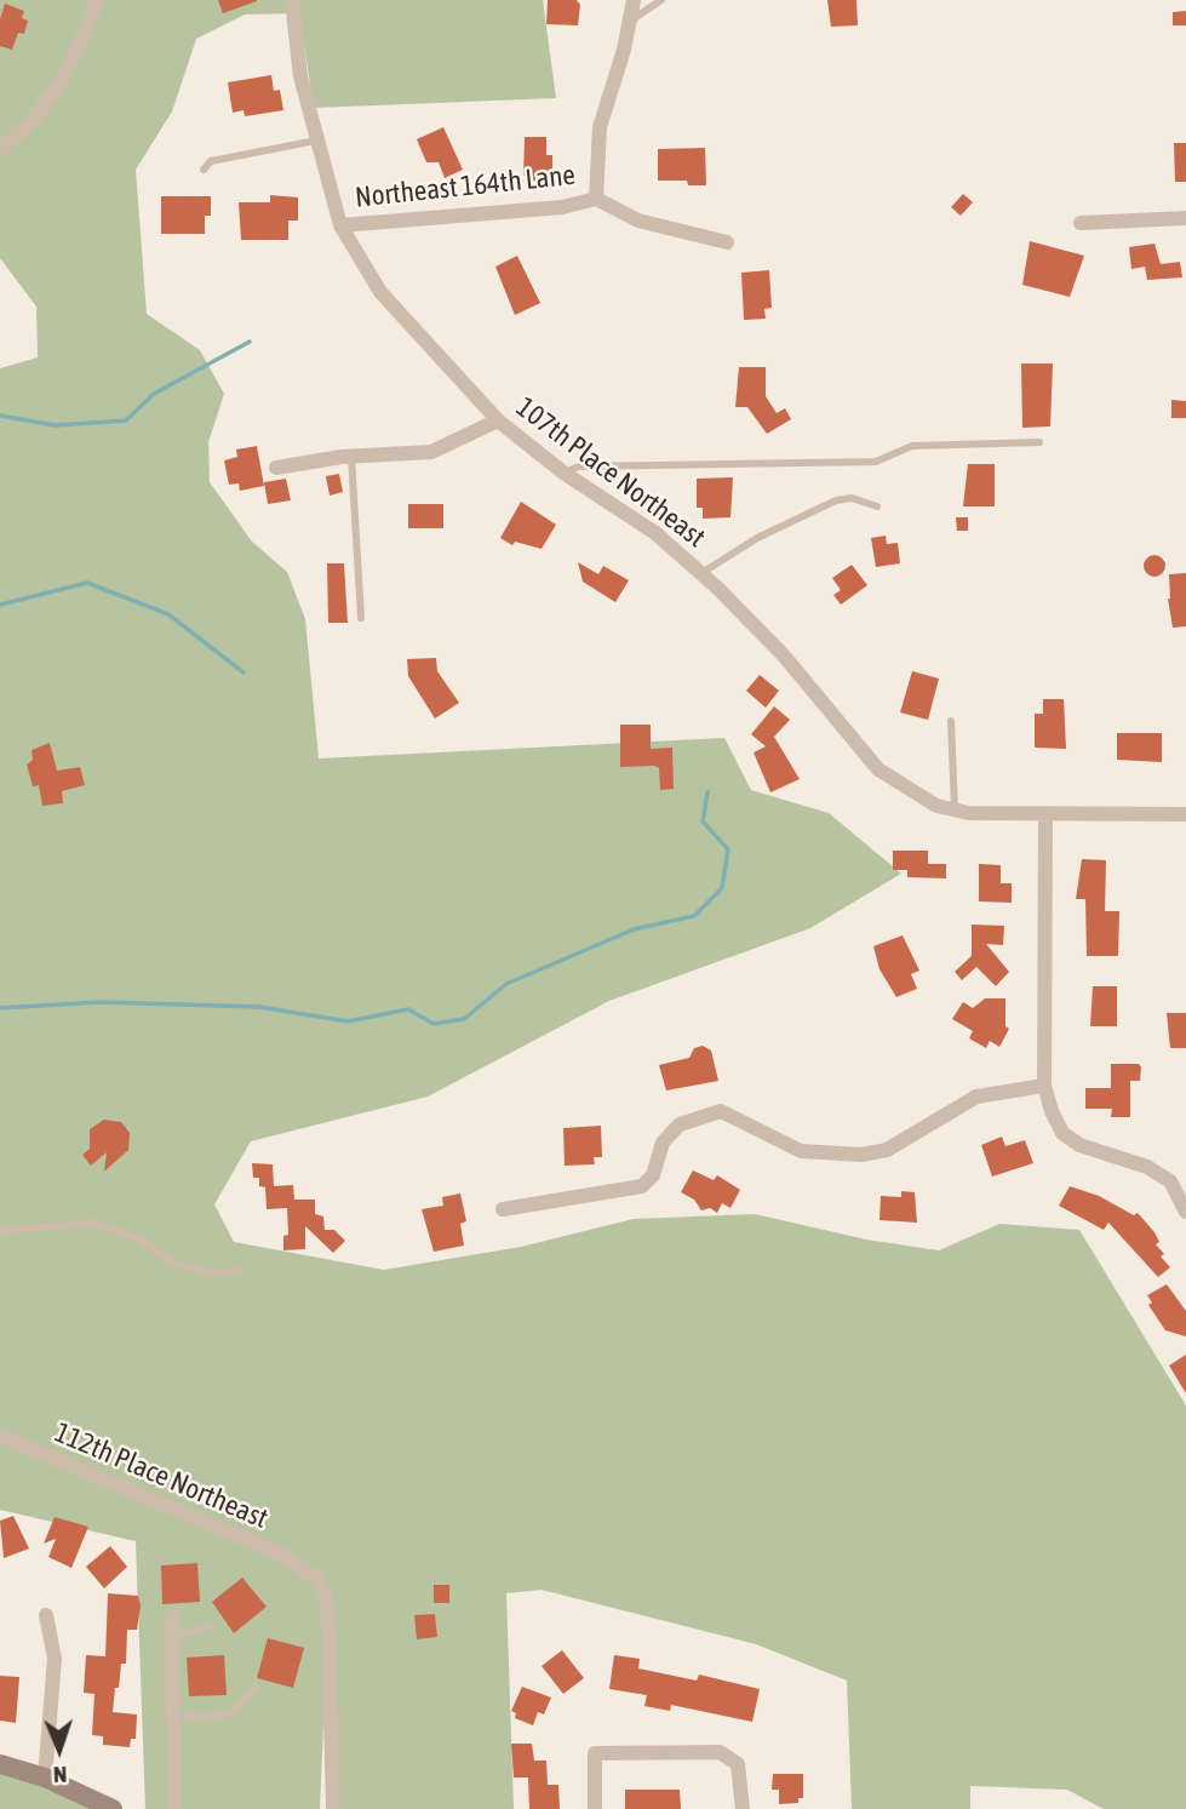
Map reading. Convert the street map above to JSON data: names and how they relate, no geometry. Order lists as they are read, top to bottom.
{
  "streets": {
    "street": ["Northeast 164th Lane", "107th Place Northeast", "112th Place Northeast"]
  },
  "crossings": [
    ["Northeast 164th Lane", "107th Place Northeast"]
  ],
  "north": "bottom"
}
